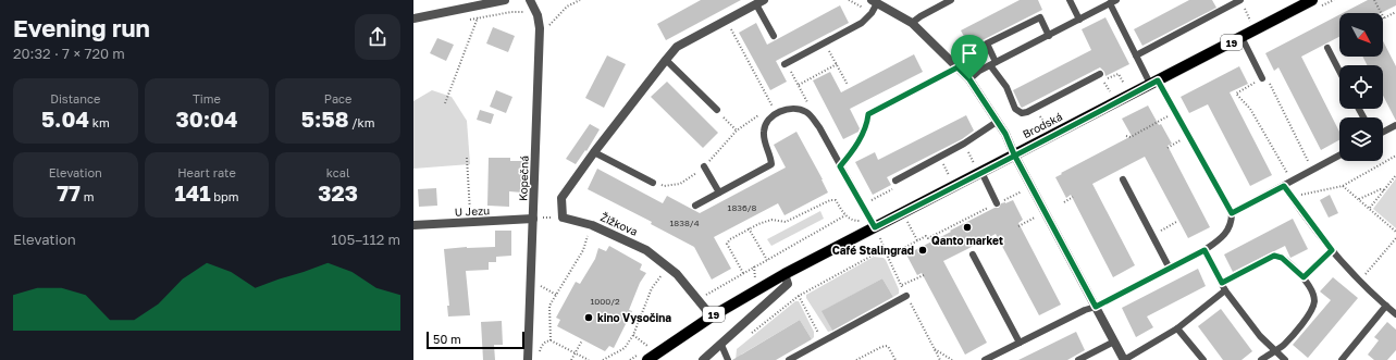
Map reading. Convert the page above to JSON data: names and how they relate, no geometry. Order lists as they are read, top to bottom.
{
  "streets": {
    "main road": ["19", "Brodská"],
    "street": ["Kopečná", "U Jezu", "Žižkova"]
  },
  "crossings": [
    ["19", "Brodská"],
    ["19", "Žižkova"],
    ["Kopečná", "U Jezu"]
  ],
  "places": ["Qanto market", "Café Stalingrad", "kino Vysočina"],
  "house_numbers": ["1836/8", "1838/4", "1000/2"],
  "scale_bar": "50 m",
  "north": "bottom right",
  "page": {
    "heading": ["Evening run", "20:32 · 7 × 720 m"],
    "stats": [
      ["Distance", "5.04 km"],
      ["Time", "30:04"],
      ["Pace", "5:58 /km"],
      ["Elevation", "77 m"],
      ["Heart rate", "141 bpm"],
      ["kcal", "323"]
    ],
    "chart": ["Elevation", "105–112 m"],
    "scale": "50 m"
  }
}
